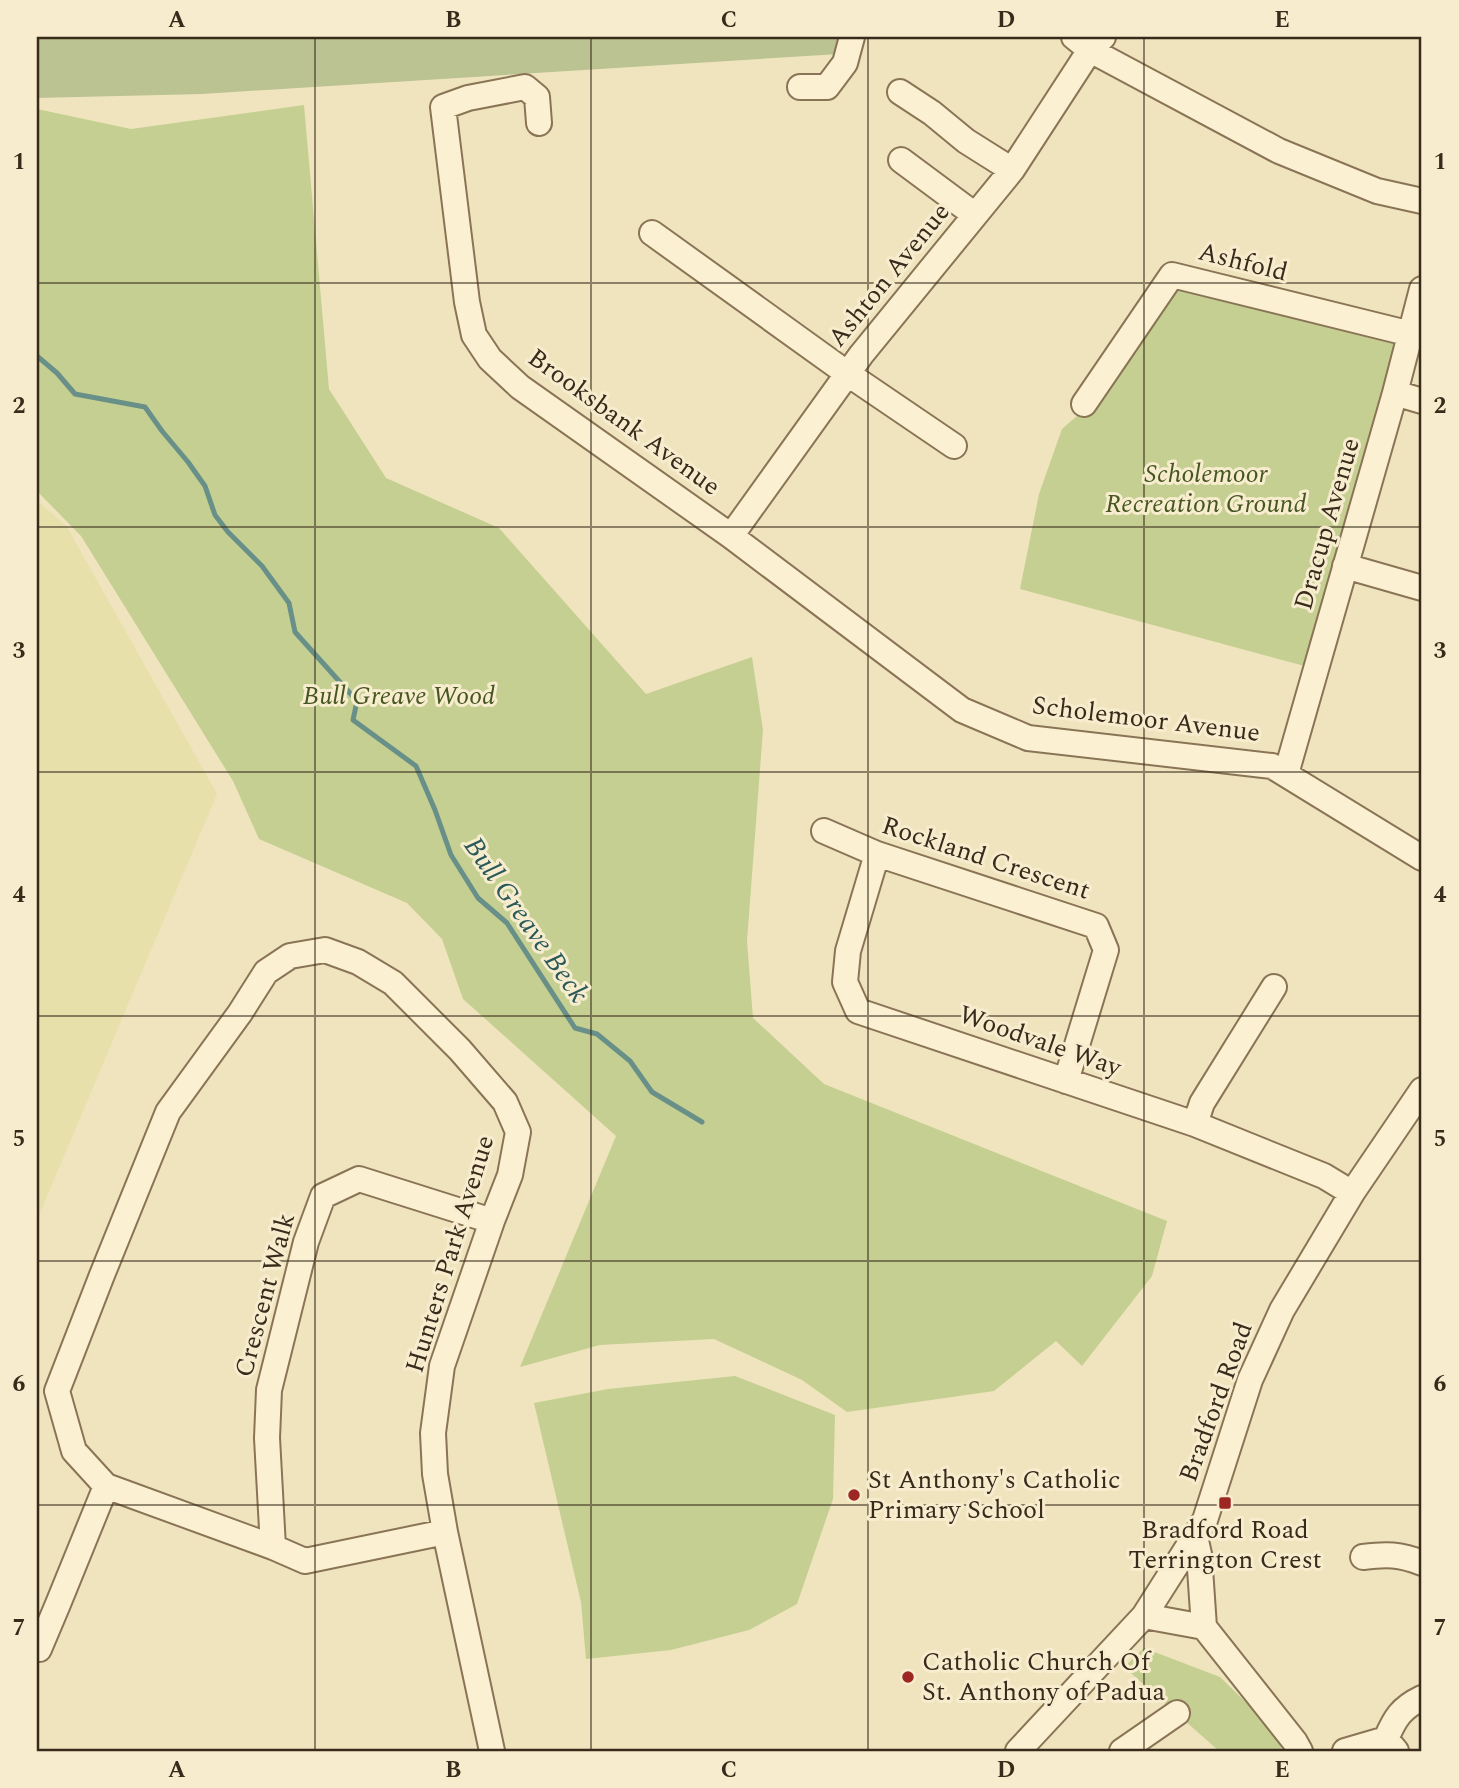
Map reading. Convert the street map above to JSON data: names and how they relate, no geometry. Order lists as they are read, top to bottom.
{
  "streets": {
    "street": [
      "Ashfold",
      "Ashton Avenue",
      "Brooksbank Avenue",
      "Dracup Avenue",
      "Scholemoor Avenue",
      "Rockland Crescent",
      "Woodvale Way",
      "Hunters Park Avenue",
      "Crescent Walk",
      "Bradford Road"
    ]
  },
  "crossings": [
    ["Ashfold", "Dracup Avenue"],
    ["Ashton Avenue", "Brooksbank Avenue"],
    ["Ashton Avenue", "Scholemoor Avenue"],
    ["Brooksbank Avenue", "Scholemoor Avenue"],
    ["Dracup Avenue", "Scholemoor Avenue"],
    ["Rockland Crescent", "Woodvale Way"],
    ["Woodvale Way", "Bradford Road"],
    ["Hunters Park Avenue", "Crescent Walk"]
  ],
  "water": ["Bull Greave Beck"],
  "parks": ["Scholemoor Recreation Ground", "Bull Greave Wood"],
  "places": {
    "other": ["St Anthony's Catholic Primary School", "Catholic Church Of St. Anthony of Padua"],
    "transit": ["Bradford Road Terrington Crest"]
  },
  "grid": {
    "columns": [
      "A",
      "B",
      "C",
      "D",
      "E"
    ],
    "rows": [
      "1",
      "2",
      "3",
      "4",
      "5",
      "6",
      "7"
    ]
  }
}
